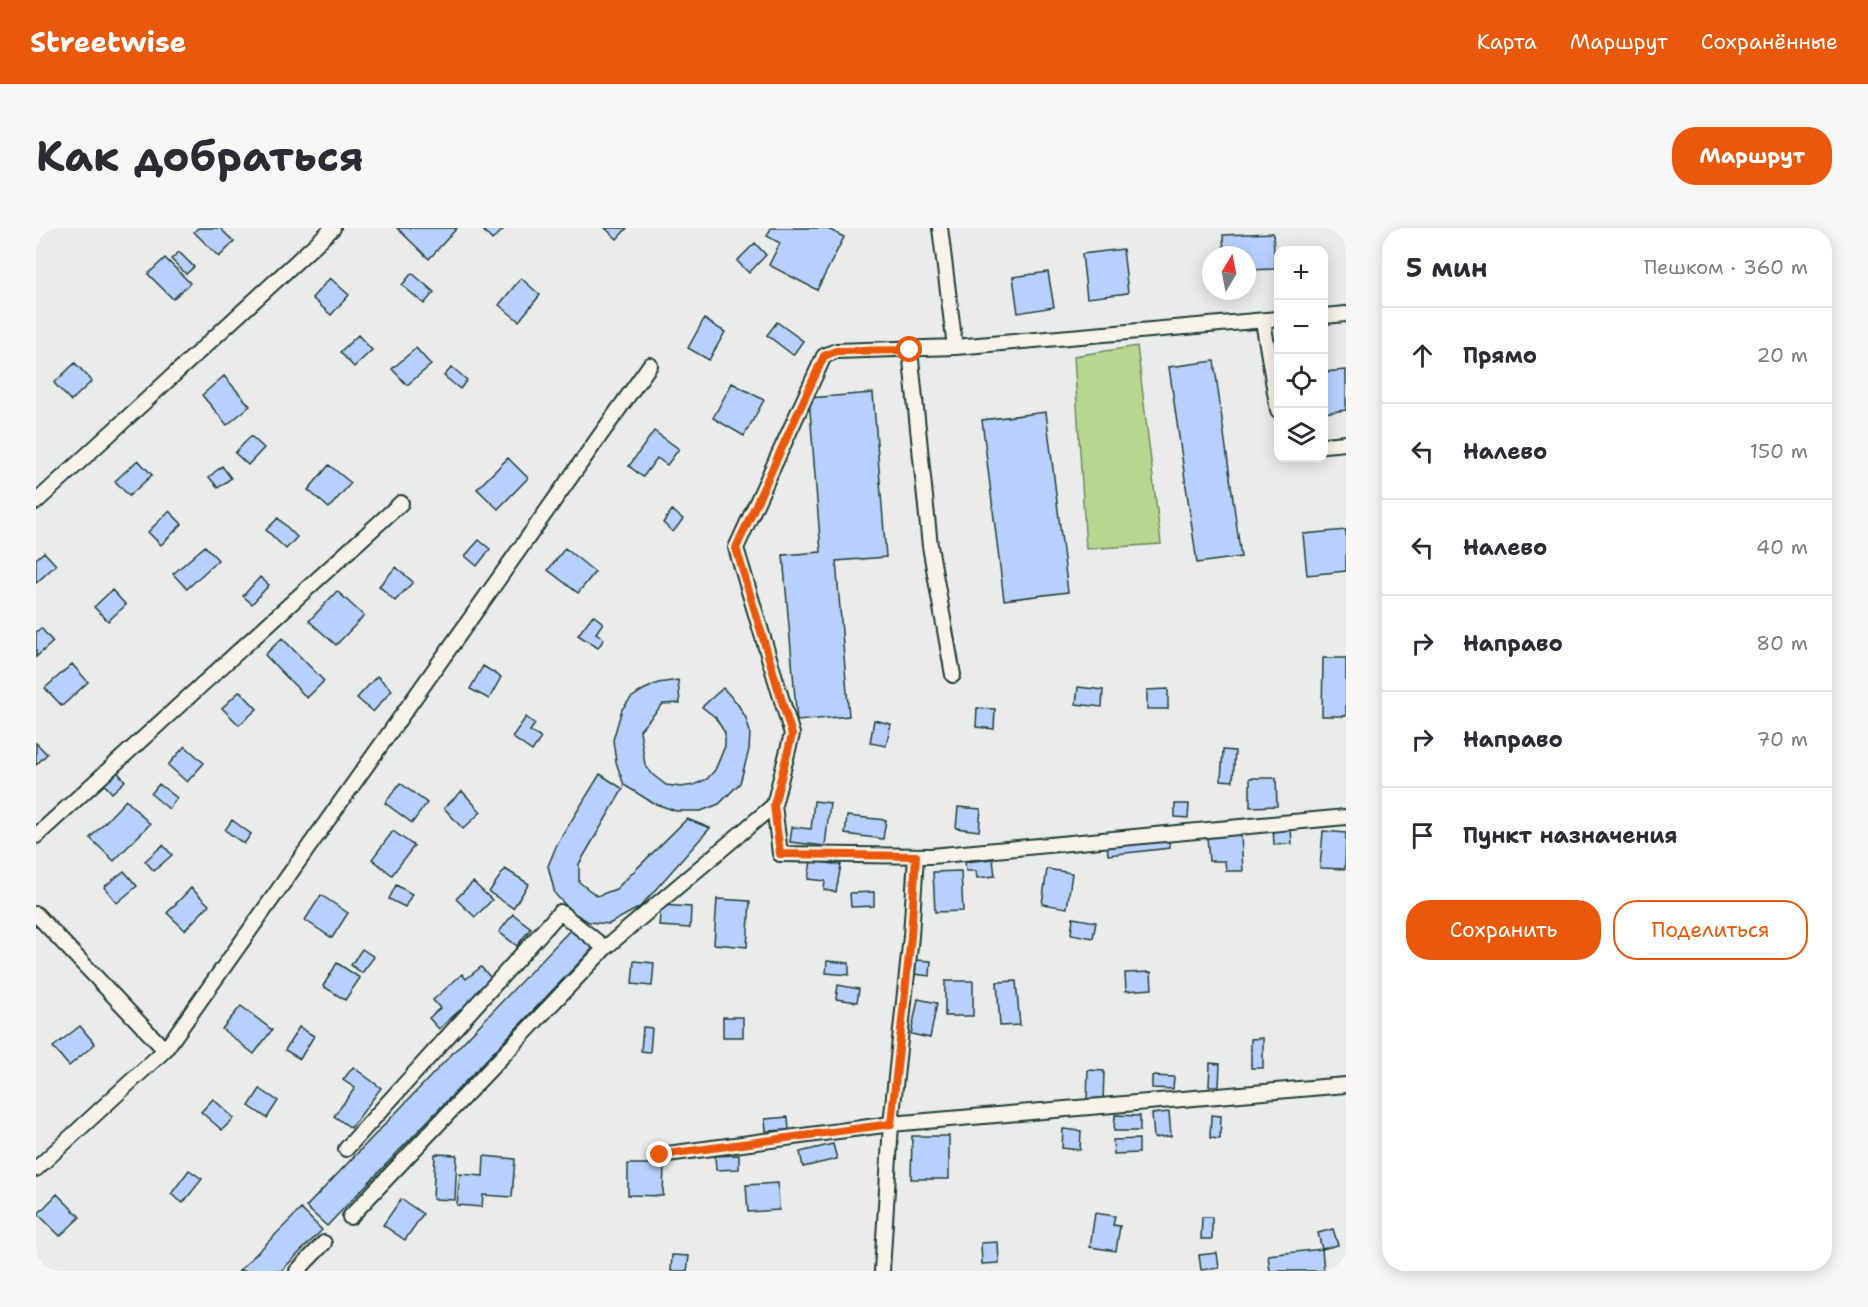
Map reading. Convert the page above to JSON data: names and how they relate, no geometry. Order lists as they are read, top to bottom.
{
  "north": "top",
  "page": {
    "header": "Streetwise",
    "nav": ["Карта", "Маршрут", "Сохранённые"],
    "buttons": [
      "Маршрут",
      ["Сохранить", "Поделиться"]
    ],
    "title": "Как добраться",
    "heading": ["5 мин", "Пешком · 360 m"],
    "map_buttons": ["+", "−"],
    "list": [
      ["Прямо", "20 m"],
      ["Налево", "150 m"],
      ["Налево", "40 m"],
      ["Направо", "80 m"],
      ["Направо", "70 m"],
      "Пункт назначения"
    ]
  }
}
